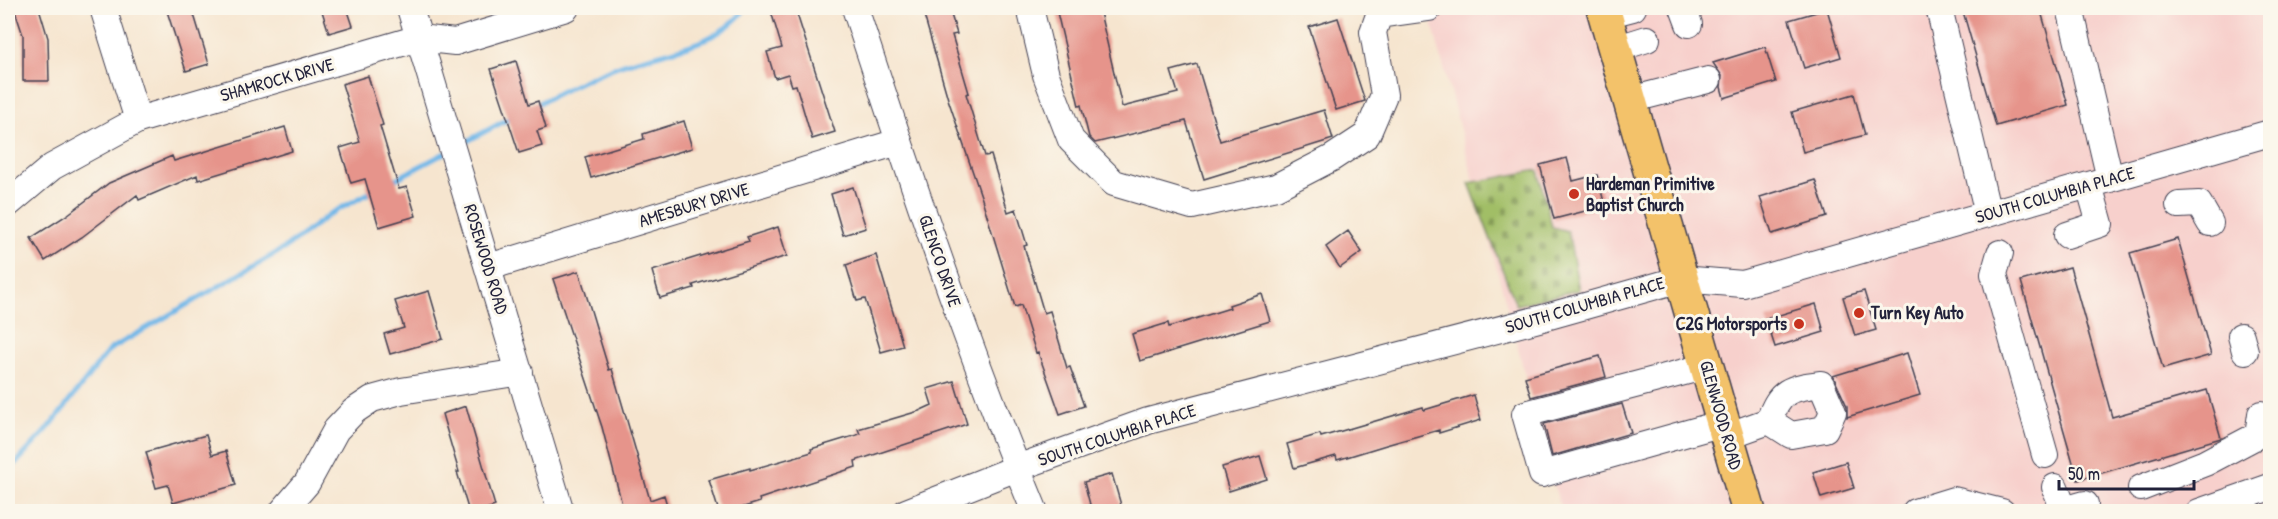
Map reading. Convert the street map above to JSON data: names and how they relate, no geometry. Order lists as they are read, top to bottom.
{
  "streets": {
    "main road": ["GLENWOOD ROAD"],
    "street": [
      "SHAMROCK DRIVE",
      "SOUTH COLUMBIA PLACE",
      "AMESBURY DRIVE",
      "ROSEWOOD ROAD",
      "GLENCO DRIVE"
    ]
  },
  "crossings": [
    ["SHAMROCK DRIVE", "ROSEWOOD ROAD"],
    ["SOUTH COLUMBIA PLACE", "GLENCO DRIVE"],
    ["SOUTH COLUMBIA PLACE", "GLENWOOD ROAD"],
    ["AMESBURY DRIVE", "ROSEWOOD ROAD"],
    ["AMESBURY DRIVE", "GLENCO DRIVE"]
  ],
  "places": ["Hardeman Primitive Baptist Church", "Turn Key Auto", "C2G Motorsports"],
  "scale_bar": "50 m"
}
